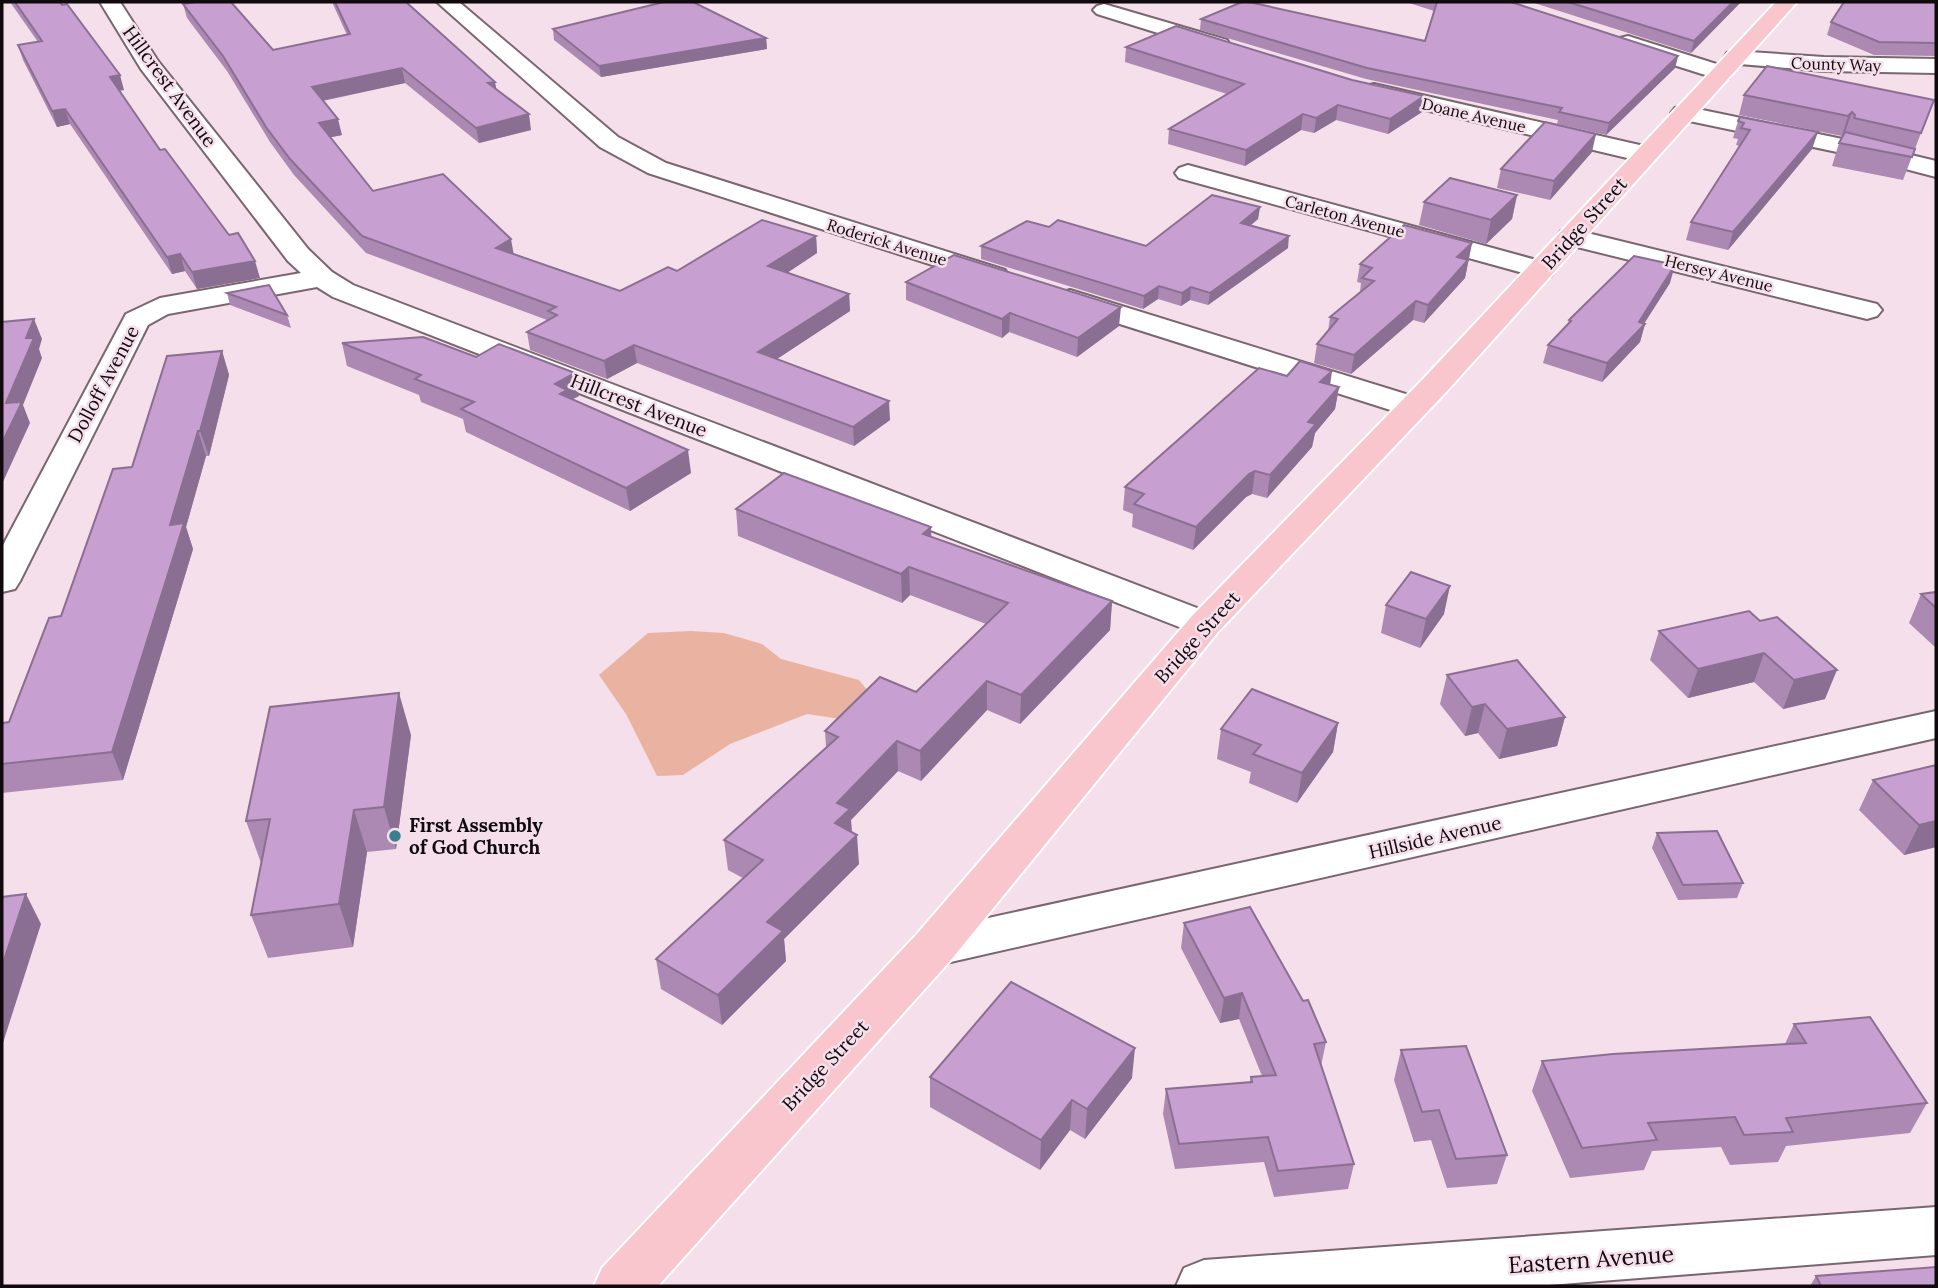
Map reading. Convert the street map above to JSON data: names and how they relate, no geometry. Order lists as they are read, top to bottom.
{
  "streets": {
    "main road": ["Bridge Street"],
    "street": [
      "County Way",
      "Hillcrest Avenue",
      "Doane Avenue",
      "Carleton Avenue",
      "Roderick Avenue",
      "Hersey Avenue",
      "Dolloff Avenue",
      "Hillside Avenue",
      "Eastern Avenue"
    ]
  },
  "crossings": [
    ["County Way", "Bridge Street"],
    ["Hillcrest Avenue", "Bridge Street"],
    ["Hillcrest Avenue", "Dolloff Avenue"],
    ["Doane Avenue", "Bridge Street"],
    ["Carleton Avenue", "Bridge Street"],
    ["Bridge Street", "Hersey Avenue"],
    ["Bridge Street", "Hillside Avenue"]
  ],
  "places": ["First Assembly of God Church"]
}
